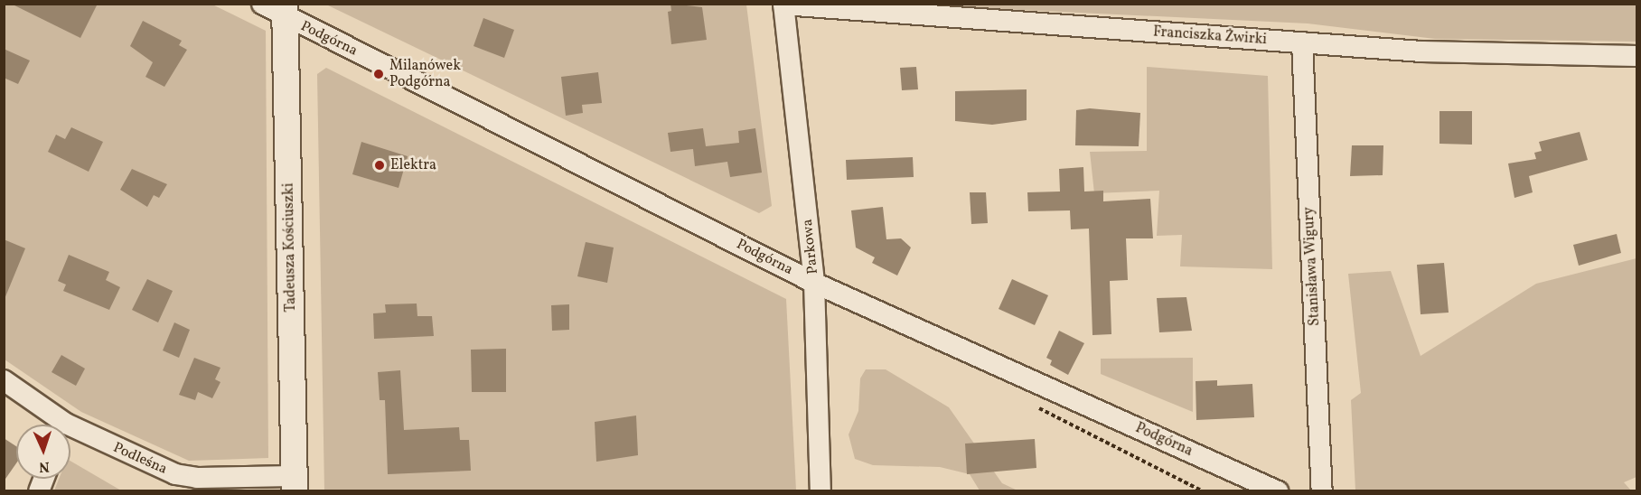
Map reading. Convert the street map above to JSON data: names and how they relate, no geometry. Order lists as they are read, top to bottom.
{
  "streets": {
    "street": [
      "Franciszka Żwirki",
      "Podgórna",
      "Parkowa",
      "Tadeusza Kościuszki",
      "Stanisława Wigury",
      "Podleśna"
    ]
  },
  "crossings": [
    ["Franciszka Żwirki", "Parkowa"],
    ["Franciszka Żwirki", "Stanisława Wigury"],
    ["Podgórna", "Parkowa"],
    ["Podgórna", "Tadeusza Kościuszki"],
    ["Tadeusza Kościuszki", "Podleśna"]
  ],
  "places": ["Milanówek Podgórna", "Elektra"],
  "north": "bottom"
}
